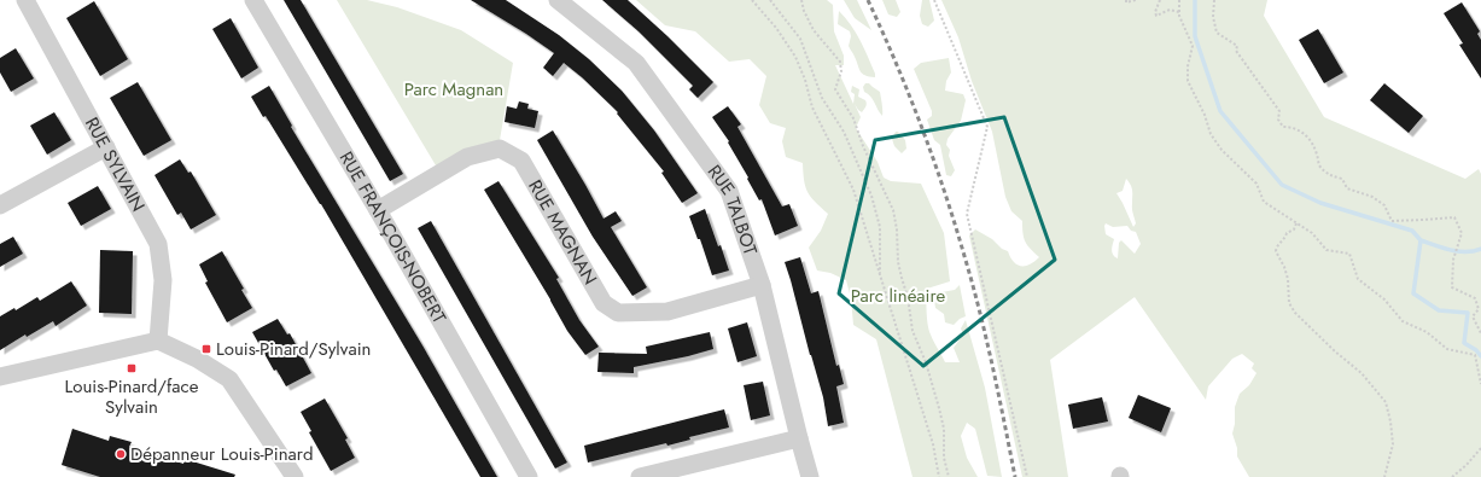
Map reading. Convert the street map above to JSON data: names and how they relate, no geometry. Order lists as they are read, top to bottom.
{
  "streets": {
    "street": [
      "RUE SYLVAIN",
      "RUE TALBOT",
      "RUE MAGNAN",
      "RUE FRANÇOIS-NOBERT"
    ]
  },
  "crossings": [
    ["RUE TALBOT", "RUE MAGNAN"],
    ["RUE MAGNAN", "RUE FRANÇOIS-NOBERT"]
  ],
  "parks": ["Parc Magnan", "Parc linéaire"],
  "places": {
    "transit": ["Louis-Pinard/Sylvain", "Louis-Pinard/face Sylvain"],
    "other": ["Dépanneur Louis-Pinard"]
  }
}
